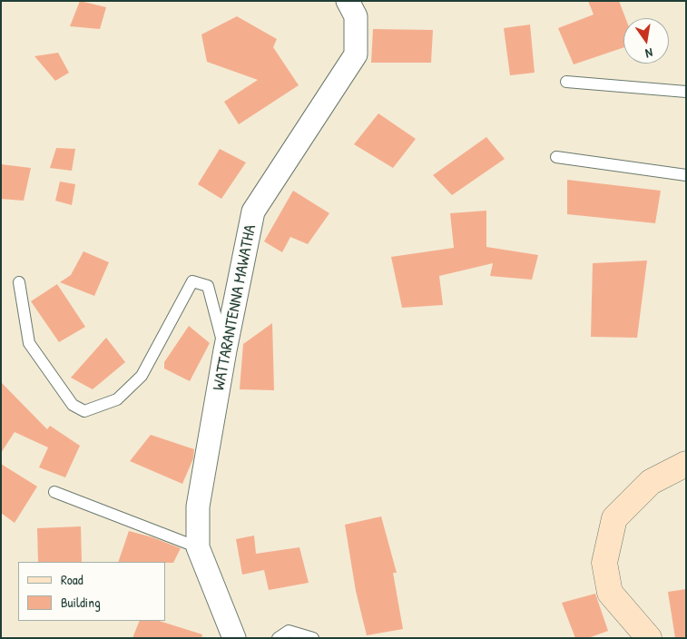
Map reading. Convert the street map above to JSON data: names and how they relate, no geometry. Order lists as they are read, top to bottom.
{
  "streets": {
    "street": ["WATTARANTENNA MAWATHA"]
  },
  "legend": ["Road", "Building"],
  "north": "bottom"
}
